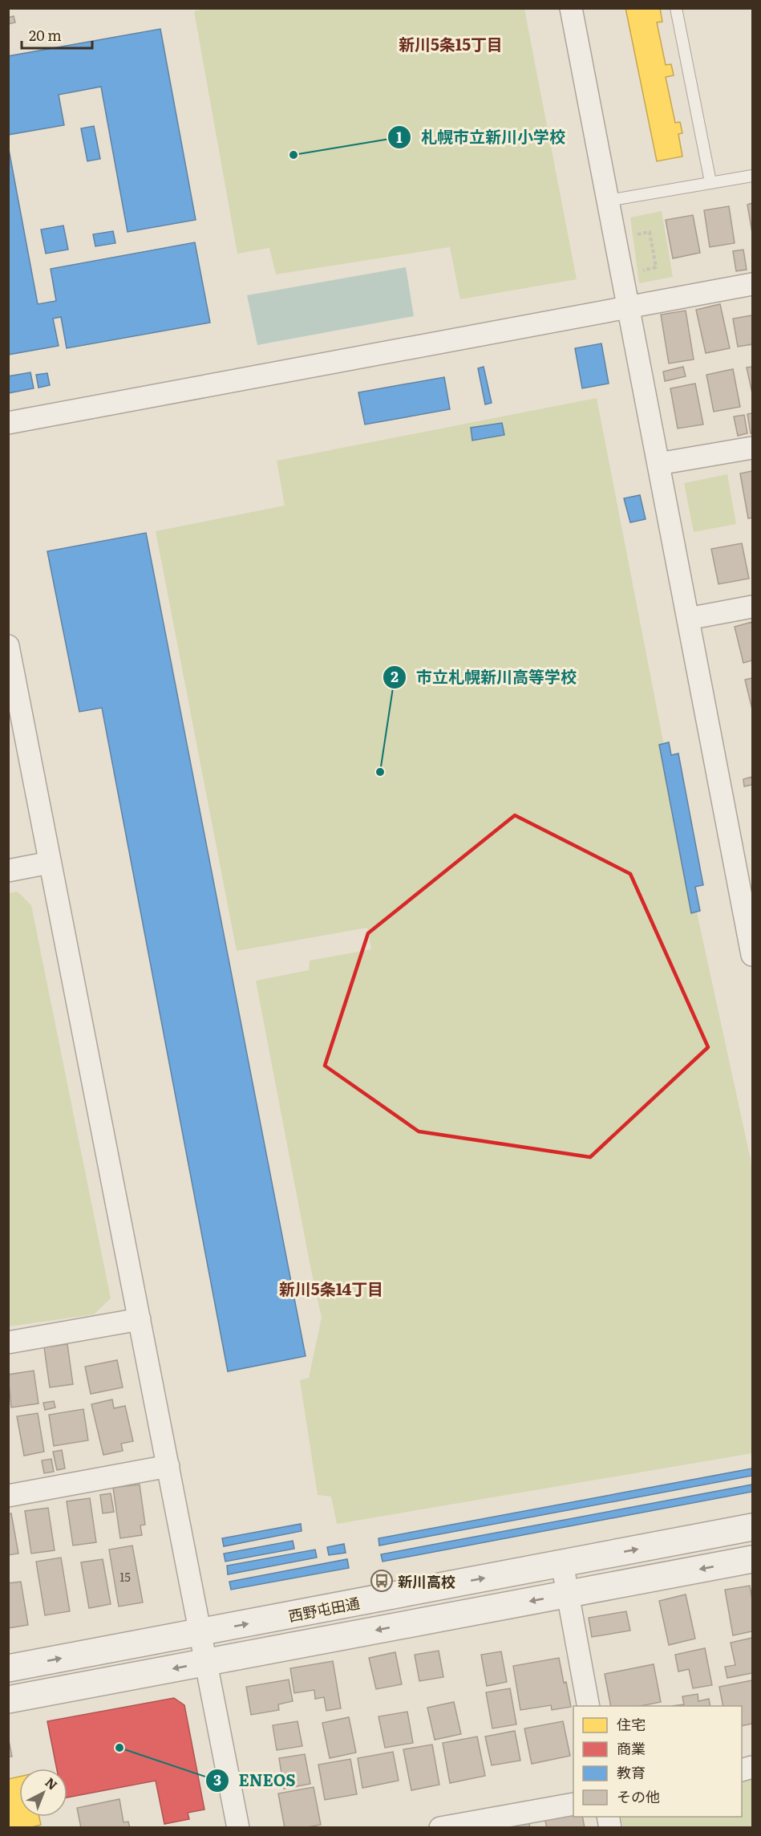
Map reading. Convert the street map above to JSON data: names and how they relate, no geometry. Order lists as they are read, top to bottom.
{
  "streets": {
    "street": ["西野屯田通"]
  },
  "districts": ["新川5条15丁目", "新川5条14丁目"],
  "places": {
    "other": ["札幌市立新川小学校", "市立札幌新川高等学校", "ENEOS"],
    "bus stop": ["新川高校"]
  },
  "house_numbers": ["15"],
  "legend": [
    "住宅",
    "商業",
    "教育",
    "その他"
  ],
  "scale_bar": "20 m",
  "north": "top right"
}
